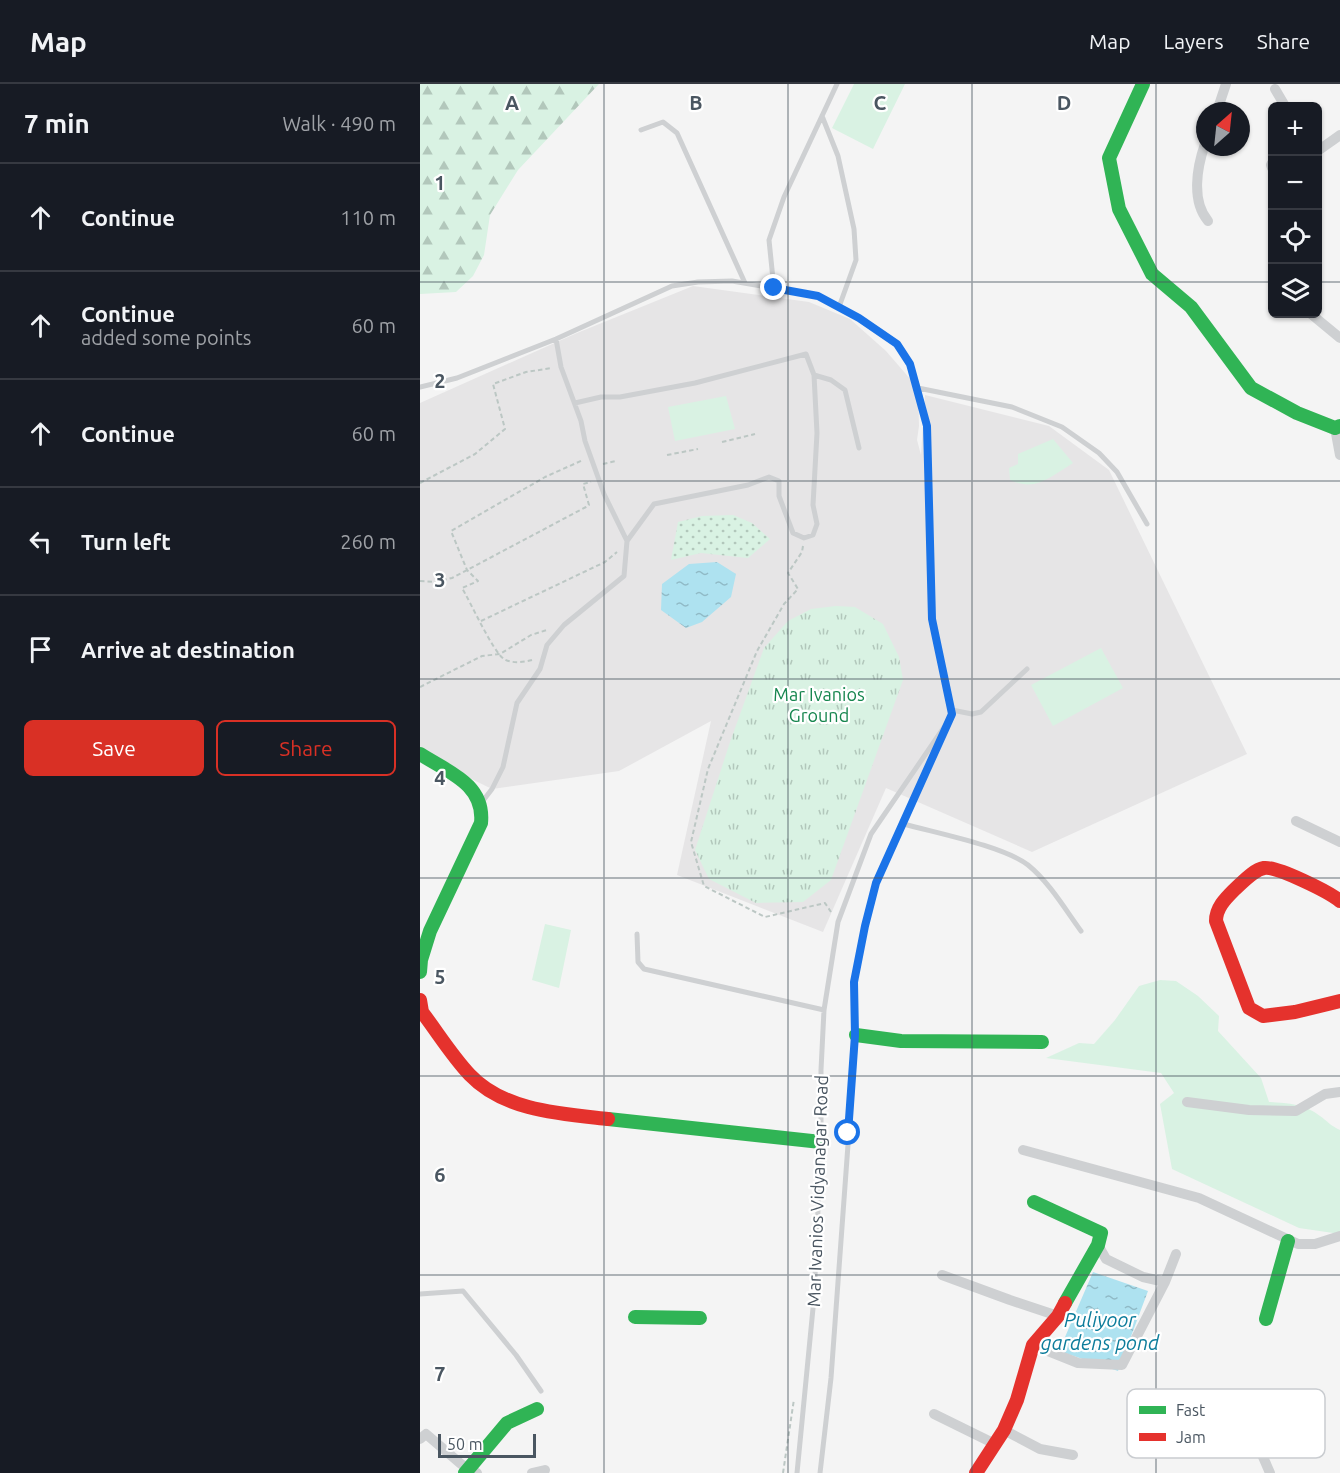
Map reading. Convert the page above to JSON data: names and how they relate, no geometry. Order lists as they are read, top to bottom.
{
  "streets": {
    "lane": ["Mar Ivanios Vidyanagar Road"]
  },
  "water": ["Puliyoor gardens pond"],
  "parks": ["Mar Ivanios Ground"],
  "legend": ["Fast", "Jam"],
  "scale_bar": "50 m",
  "north": "top right",
  "page": {
    "header": "Map",
    "nav": ["Map", "Layers", "Share"],
    "heading": ["7 min", "Walk · 490 m"],
    "map_buttons": ["+", "−"],
    "list": [
      ["Continue", "110 m"],
      ["Continue", "added some points", "60 m"],
      ["Continue", "60 m"],
      ["Turn left", "260 m"],
      "Arrive at destination"
    ],
    "buttons": ["Save", "Share"],
    "scale": "50 m"
  },
  "grid": {
    "columns": [
      "A",
      "B",
      "C",
      "D"
    ],
    "rows": [
      "1",
      "2",
      "3",
      "4",
      "5",
      "6",
      "7"
    ]
  }
}
